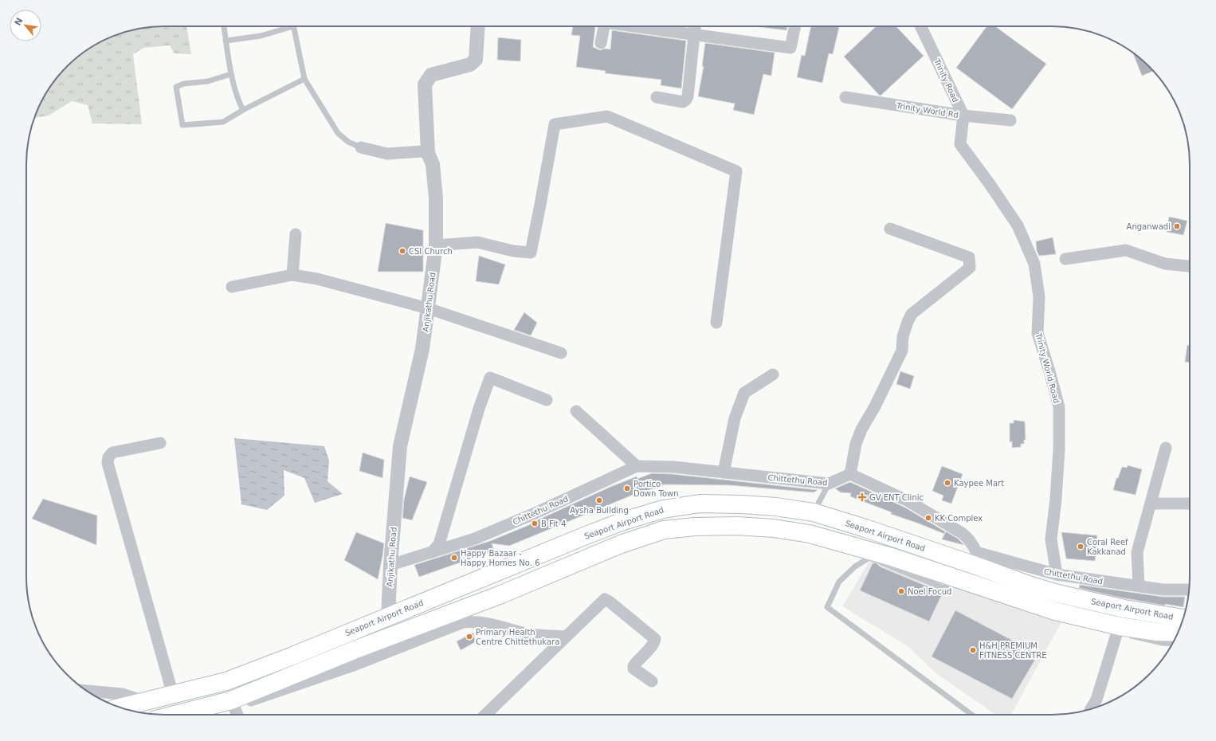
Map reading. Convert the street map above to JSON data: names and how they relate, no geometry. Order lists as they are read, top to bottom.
{
  "streets": {
    "main road": ["Seaport Airport Road"],
    "street": [
      "Trinity Road",
      "Trinity World Rd",
      "Anjikathu Road",
      "Trinity World Road",
      "Chittethu Road"
    ]
  },
  "crossings": [
    ["Trinity Road", "Trinity World Rd"],
    ["Trinity Road", "Trinity World Road"],
    ["Trinity World Rd", "Trinity World Road"],
    ["Anjikathu Road", "Chittethu Road"],
    ["Anjikathu Road", "Seaport Airport Road"],
    ["Trinity World Road", "Chittethu Road"],
    ["Chittethu Road", "Seaport Airport Road"]
  ],
  "places": {
    "other": [
      "Anganwadi",
      "CSI Church",
      "Kaypee Mart",
      "Portico Down Town",
      "Aysha Building",
      "KK Complex",
      "B Fit 4",
      "Coral Reef Kakkanad",
      "Happy Bazaar - Happy Homes No. 6",
      "Noel Focud",
      "Primary Health Centre Chittethukara",
      "H&H PREMIUM FITNESS CENTRE"
    ],
    "health": ["GV ENT Clinic"]
  },
  "north": "top left"
}
